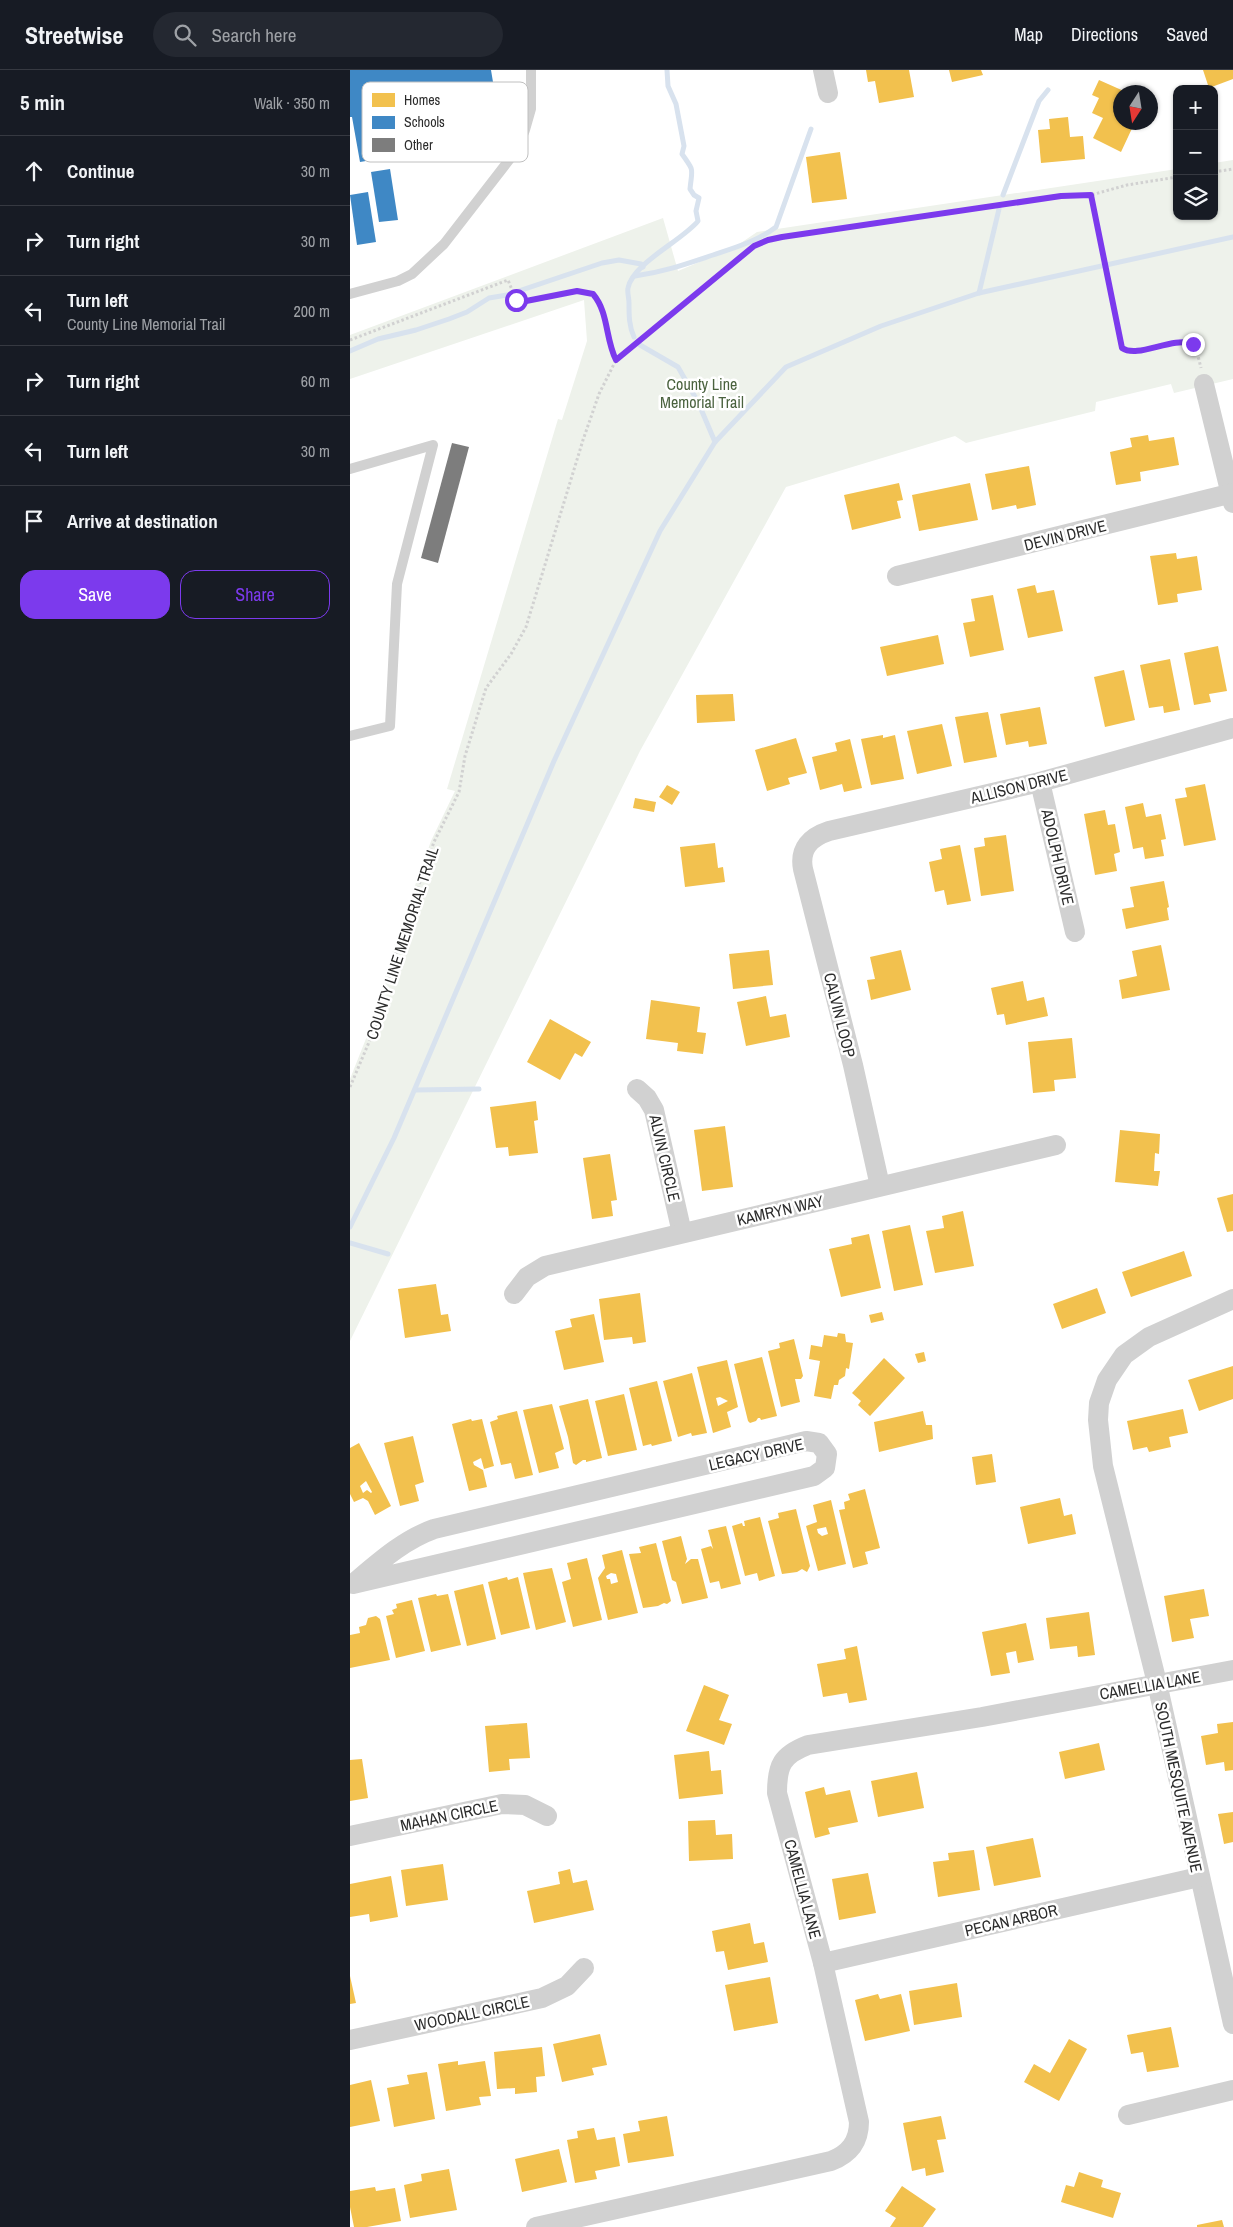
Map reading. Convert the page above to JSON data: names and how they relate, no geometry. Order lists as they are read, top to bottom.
{
  "streets": {
    "street": [
      "DEVIN DRIVE",
      "ALLISON DRIVE",
      "ADOLPH DRIVE",
      "CALVIN LOOP",
      "ALVIN CIRCLE",
      "KAMRYN WAY",
      "LEGACY DRIVE",
      "CAMELLIA LANE",
      "SOUTH MESQUITE AVENUE",
      "MAHAN CIRCLE",
      "PECAN ARBOR",
      "WOODALL CIRCLE"
    ],
    "path": ["COUNTY LINE MEMORIAL TRAIL"]
  },
  "crossings": [
    ["ALLISON DRIVE", "ADOLPH DRIVE"],
    ["ALLISON DRIVE", "CALVIN LOOP"],
    ["CALVIN LOOP", "KAMRYN WAY"],
    ["ALVIN CIRCLE", "KAMRYN WAY"],
    ["CAMELLIA LANE", "SOUTH MESQUITE AVENUE"],
    ["CAMELLIA LANE", "PECAN ARBOR"],
    ["SOUTH MESQUITE AVENUE", "PECAN ARBOR"]
  ],
  "parks": ["County Line Memorial Trail"],
  "legend": ["Homes", "Schools", "Other"],
  "north": "bottom",
  "page": {
    "header": "Streetwise",
    "search": "Search here",
    "nav": ["Map", "Directions", "Saved"],
    "heading": ["5 min", "Walk · 350 m"],
    "map_buttons": ["+", "−"],
    "list": [
      ["Continue", "30 m"],
      ["Turn right", "30 m"],
      ["Turn left", "County Line Memorial Trail", "200 m"],
      ["Turn right", "60 m"],
      ["Turn left", "30 m"],
      "Arrive at destination"
    ],
    "buttons": ["Save", "Share"]
  }
}
